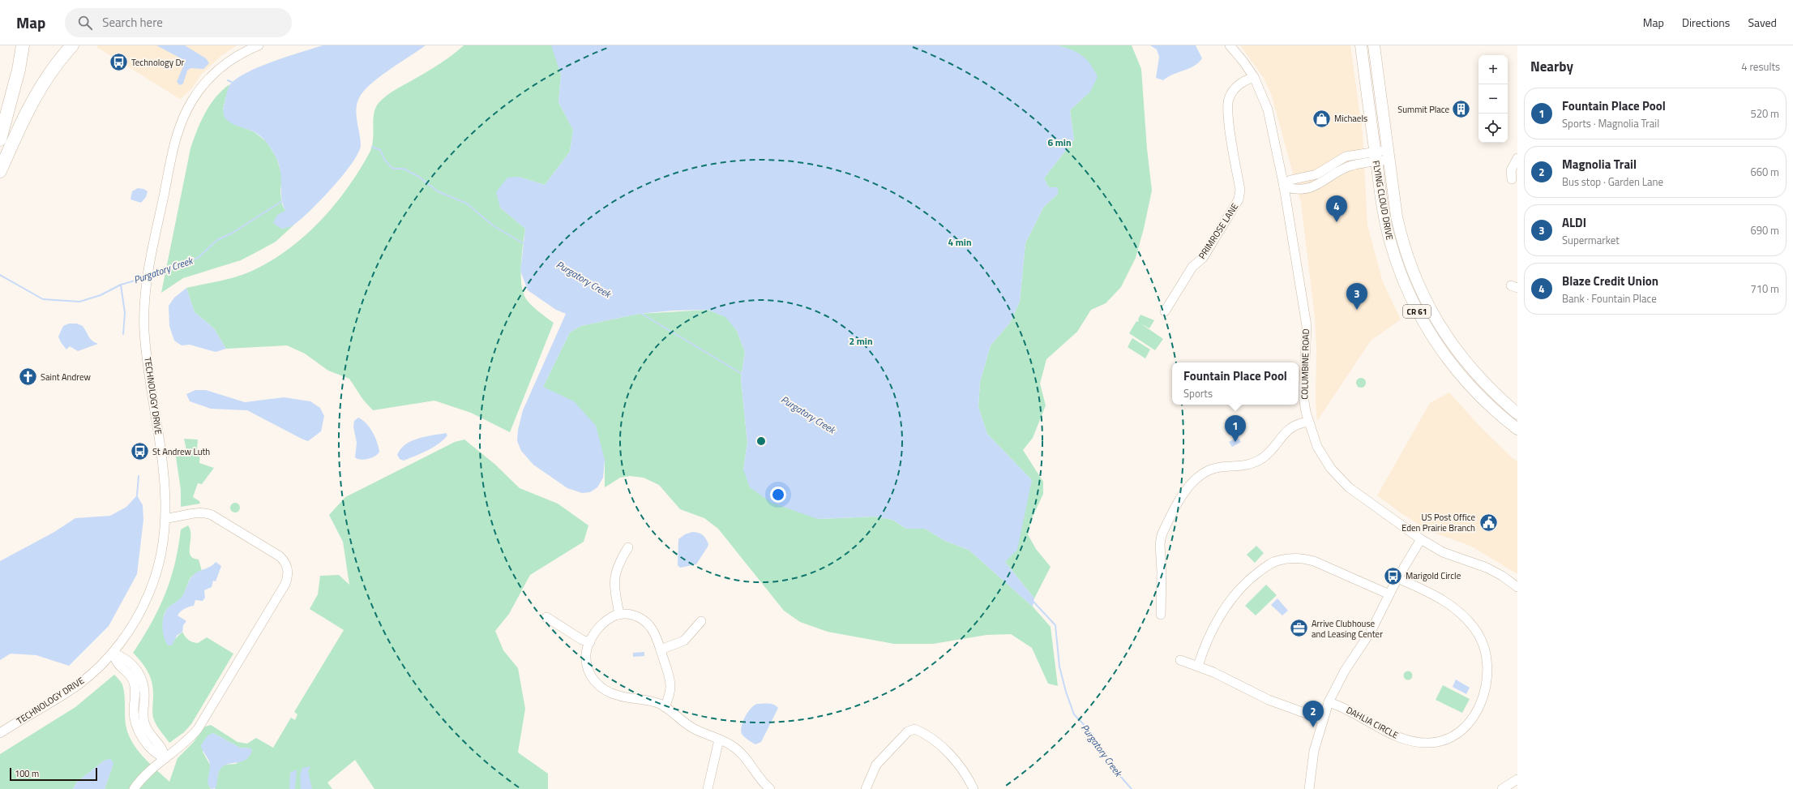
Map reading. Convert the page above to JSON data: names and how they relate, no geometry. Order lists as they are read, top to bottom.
{
  "streets": {
    "main road": ["FLYING CLOUD DRIVE", "CR 61"],
    "street": [
      "PRIMROSE LANE",
      "COLUMBINE ROAD",
      "TECHNOLOGY DRIVE",
      "DAHLIA CIRCLE"
    ]
  },
  "crossings": [
    ["PRIMROSE LANE", "COLUMBINE ROAD"]
  ],
  "water": ["Purgatory Creek"],
  "places": {
    "bus stop": ["Technology Dr", "St Andrew Luth", "Marigold Circle"],
    "building": ["Summit Place"],
    "shop": ["Michaels"],
    "church": ["Saint Andrew"],
    "public building": ["US Post Office Eden Prairie Branch"],
    "office": ["Arrive Clubhouse and Leasing Center"]
  },
  "scale_bar": "100 m",
  "page": {
    "header": "Map",
    "search": "Search here",
    "nav": ["Map", "Directions", "Saved"],
    "heading": ["Nearby", "4 results"],
    "map_buttons": ["+", "−"],
    "list": [
      {
        "mark": "1",
        "name": "Fountain Place Pool",
        "note": "Sports · Magnolia Trail",
        "value": "520 m"
      },
      {
        "mark": "2",
        "name": "Magnolia Trail",
        "note": "Bus stop · Garden Lane",
        "value": "660 m"
      },
      {
        "mark": "3",
        "name": "ALDI",
        "note": "Supermarket",
        "value": "690 m"
      },
      {
        "mark": "4",
        "name": "Blaze Credit Union",
        "note": "Bank · Fountain Place",
        "value": "710 m"
      }
    ],
    "pins": [
      "4",
      "3",
      "1",
      "2"
    ],
    "popup": ["Fountain Place Pool", "Sports"],
    "scale": "100 m"
  },
  "rings": ["6 min", "4 min", "2 min"]
}
